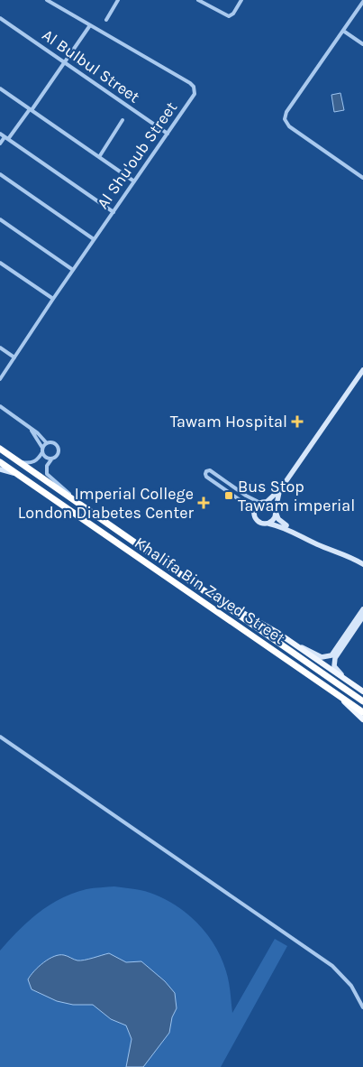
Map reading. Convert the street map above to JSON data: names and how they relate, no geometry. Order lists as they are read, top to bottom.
{
  "streets": {
    "highway": ["Khalifa Bin Zayed Street"],
    "street": ["Al Bulbul Street", "Al Shu'oub Street"]
  },
  "crossings": [
    ["Al Bulbul Street", "Al Shu'oub Street"]
  ],
  "places": {
    "health": ["Tawam Hospital", "Imperial College London Diabetes Center"],
    "transit": ["Bus Stop Tawam imperial"]
  }
}
